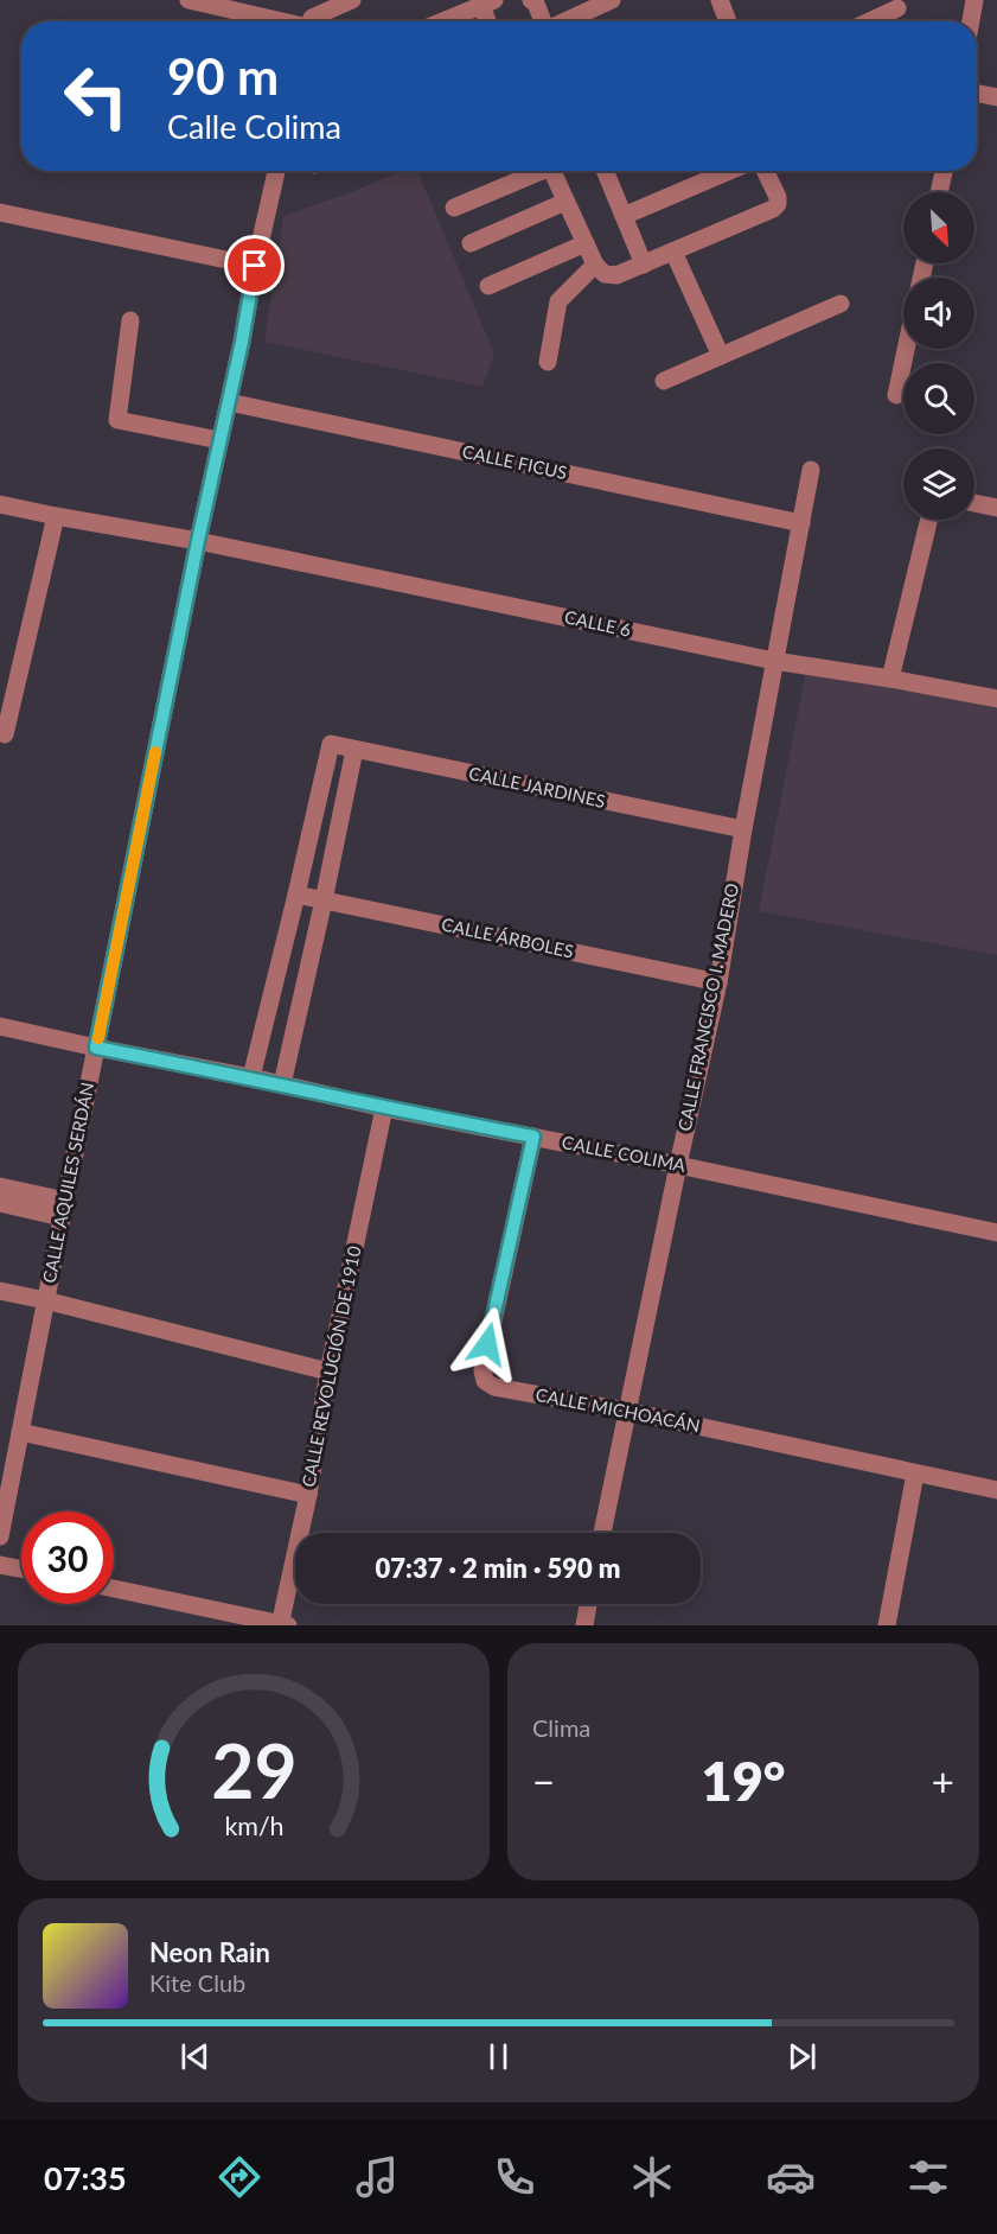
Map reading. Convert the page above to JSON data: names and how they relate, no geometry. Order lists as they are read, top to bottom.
{
  "streets": {
    "street": [
      "CALLE FICUS",
      "CALLE 6",
      "CALLE JARDINES",
      "CALLE ÁRBOLES",
      "CALLE FRANCISCO I. MADERO",
      "CALLE COLIMA",
      "CALLE AQUILES SERDÁN",
      "CALLE REVOLUCIÓN DE 1910",
      "CALLE MICHOACÁN"
    ]
  },
  "crossings": [
    ["CALLE FICUS", "CALLE FRANCISCO I. MADERO"],
    ["CALLE FICUS", "CALLE AQUILES SERDÁN"],
    ["CALLE 6", "CALLE FRANCISCO I. MADERO"],
    ["CALLE 6", "CALLE AQUILES SERDÁN"],
    ["CALLE JARDINES", "CALLE ÁRBOLES"],
    ["CALLE JARDINES", "CALLE FRANCISCO I. MADERO"],
    ["CALLE ÁRBOLES", "CALLE FRANCISCO I. MADERO"],
    ["CALLE FRANCISCO I. MADERO", "CALLE COLIMA"],
    ["CALLE FRANCISCO I. MADERO", "CALLE MICHOACÁN"],
    ["CALLE COLIMA", "CALLE AQUILES SERDÁN"],
    ["CALLE COLIMA", "CALLE REVOLUCIÓN DE 1910"],
    ["CALLE COLIMA", "CALLE MICHOACÁN"]
  ],
  "north": "bottom right",
  "page": {
    "turn": ["90 m", "Calle Colima"],
    "limit": "30",
    "trip": "07:37 · 2 min · 590 m",
    "tile": "Clima",
    "heat": ["−", "19°", "+"],
    "song": ["Neon Rain", "Kite Club"],
    "tabs": "07:35",
    "gauge": ["29", "km/h"]
  }
}
